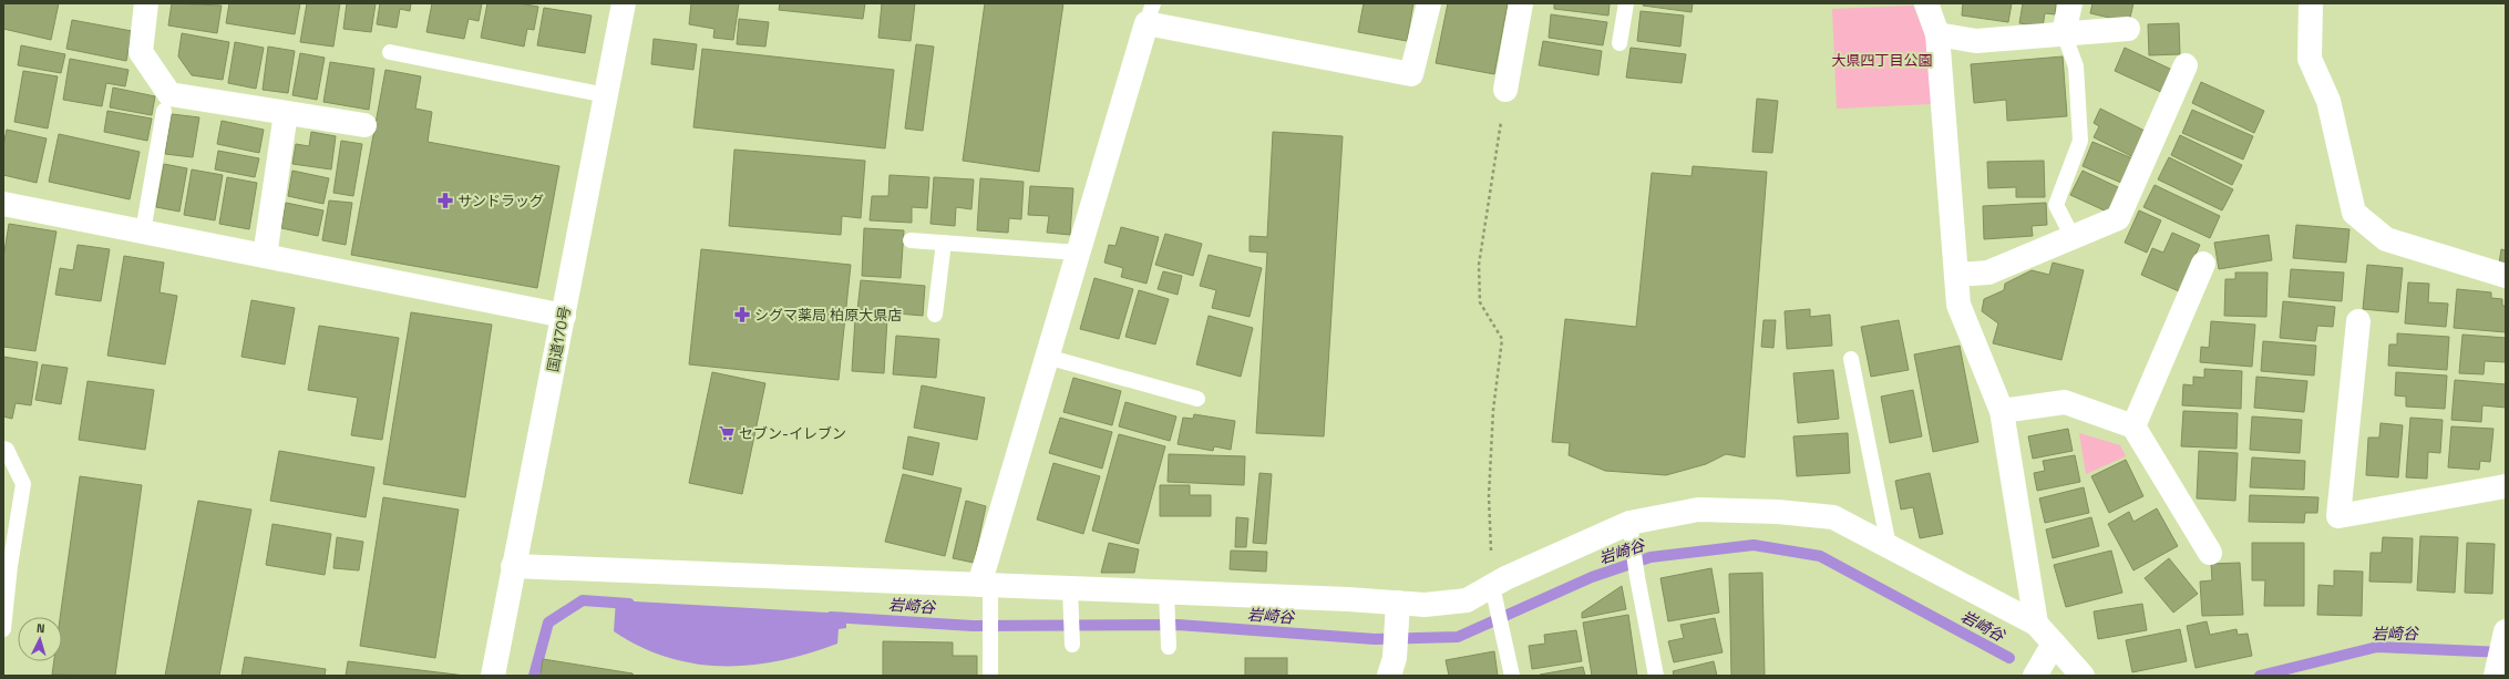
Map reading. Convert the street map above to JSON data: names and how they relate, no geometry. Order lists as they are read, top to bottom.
{
  "streets": {
    "main road": ["国道170号"]
  },
  "water": ["岩崎谷"],
  "parks": ["大県四丁目公園"],
  "places": {
    "pharmacy": ["サンドラッグ", "シグマ薬局 柏原大県店"],
    "supermarket": ["セブン-イレブン"]
  },
  "north": "top"
}
